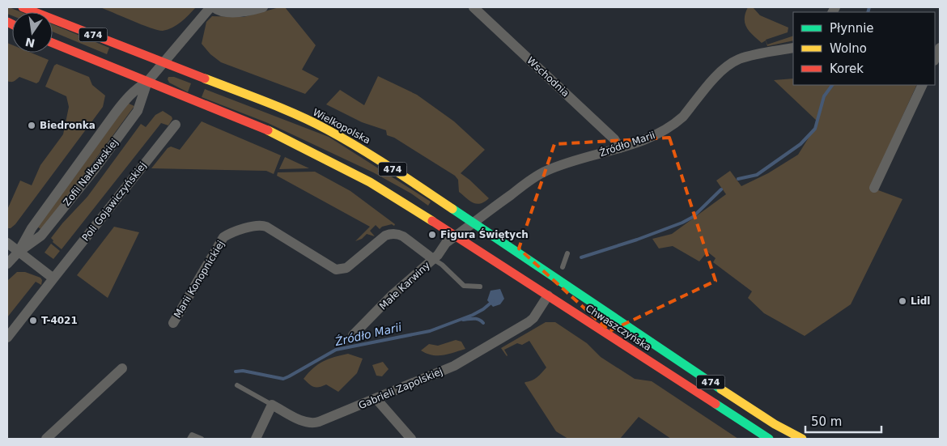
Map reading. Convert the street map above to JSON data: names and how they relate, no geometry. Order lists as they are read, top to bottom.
{
  "streets": {
    "main road": ["474", "Wielkopolska", "Chwaszczyńska"],
    "street": [
      "Wschodnia",
      "Źródło Marii",
      "Zofii Nałkowskiej",
      "Poli Gojawiczyńskiej",
      "Marii Konopnickiej",
      "Małe Karwiny",
      "Gabrieli Zapolskiej"
    ]
  },
  "crossings": [
    ["474", "Źródło Marii"],
    ["474", "Zofii Nałkowskiej"],
    ["474", "Małe Karwiny"],
    ["474", "Chwaszczyńska"],
    ["Wschodnia", "Źródło Marii"],
    ["Wielkopolska", "Źródło Marii"],
    ["Wielkopolska", "Zofii Nałkowskiej"],
    ["Wielkopolska", "Chwaszczyńska"],
    ["Źródło Marii", "Małe Karwiny"],
    ["Źródło Marii", "Chwaszczyńska"],
    ["Marii Konopnickiej", "Małe Karwiny"],
    ["Małe Karwiny", "Chwaszczyńska"],
    ["Chwaszczyńska", "Gabrieli Zapolskiej"]
  ],
  "water": ["Źródło Marii"],
  "places": [
    "Biedronka",
    "Figura Świętych",
    "Lidl",
    "T-4021"
  ],
  "legend": ["Płynnie", "Wolno", "Korek"],
  "scale_bar": "50 m",
  "north": "bottom"
}
